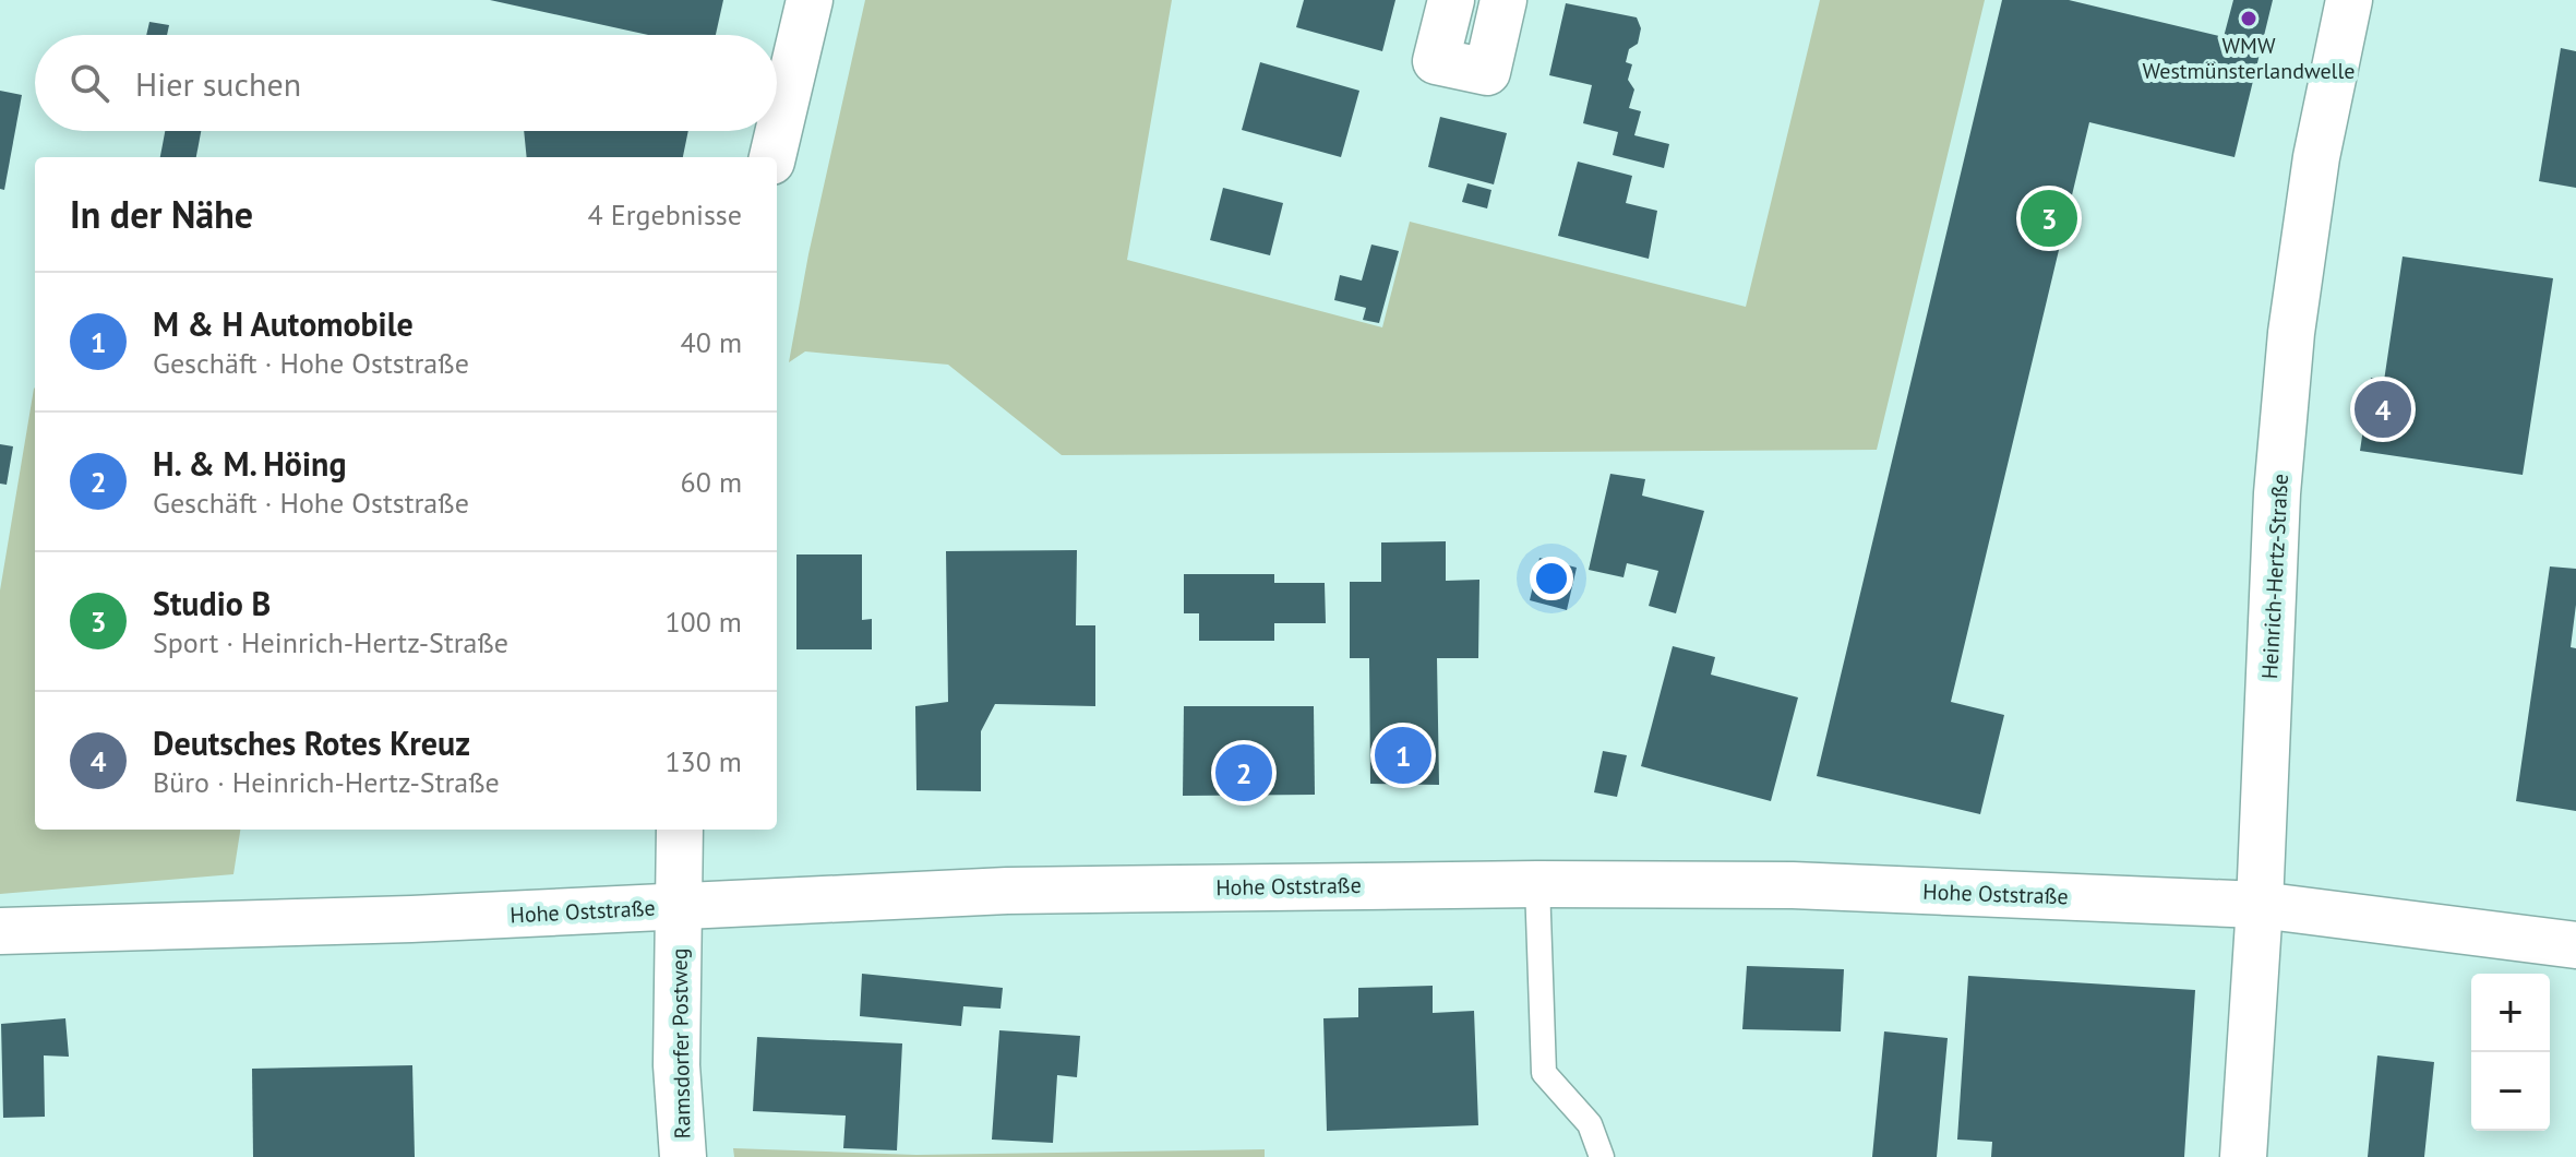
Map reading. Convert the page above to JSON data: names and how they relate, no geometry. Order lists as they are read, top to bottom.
{
  "streets": {
    "street": ["Heinrich-Hertz-Straße", "Hohe Oststraße", "Ramsdorfer Postweg"]
  },
  "crossings": [
    ["Heinrich-Hertz-Straße", "Hohe Oststraße"],
    ["Hohe Oststraße", "Ramsdorfer Postweg"]
  ],
  "places": ["WMW Westmünsterlandwelle"],
  "page": {
    "search": "Hier suchen",
    "heading": ["In der Nähe", "4 Ergebnisse"],
    "pins": [
      "3",
      "4",
      "1",
      "2"
    ],
    "list": [
      {
        "mark": "1",
        "name": "M & H Automobile",
        "note": "Geschäft · Hohe Oststraße",
        "value": "40 m"
      },
      {
        "mark": "2",
        "name": "H. & M. Höing",
        "note": "Geschäft · Hohe Oststraße",
        "value": "60 m"
      },
      {
        "mark": "3",
        "name": "Studio B",
        "note": "Sport · Heinrich-Hertz-Straße",
        "value": "100 m"
      },
      {
        "mark": "4",
        "name": "Deutsches Rotes Kreuz",
        "note": "Büro · Heinrich-Hertz-Straße",
        "value": "130 m"
      }
    ],
    "map_buttons": ["+", "−"]
  }
}
